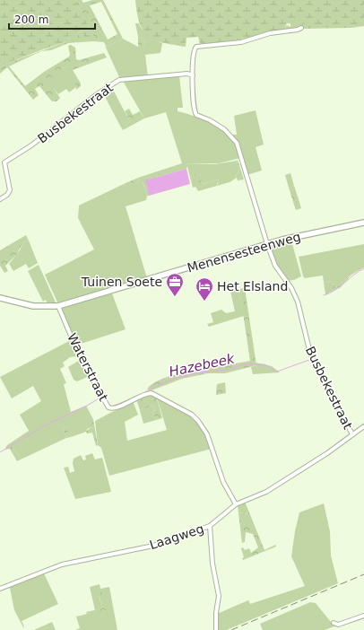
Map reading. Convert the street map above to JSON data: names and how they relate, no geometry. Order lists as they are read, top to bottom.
{
  "streets": {
    "street": [
      "Busbekestraat",
      "Menensesteenweg",
      "Waterstraat",
      "Laagweg"
    ]
  },
  "crossings": [
    ["Busbekestraat", "Menensesteenweg"],
    ["Busbekestraat", "Laagweg"],
    ["Menensesteenweg", "Waterstraat"],
    ["Waterstraat", "Laagweg"]
  ],
  "water": ["Hazebeek"],
  "places": {
    "office": ["Tuinen Soete"],
    "hotel": ["Het Elsland"]
  },
  "scale_bar": "200 m"
}
